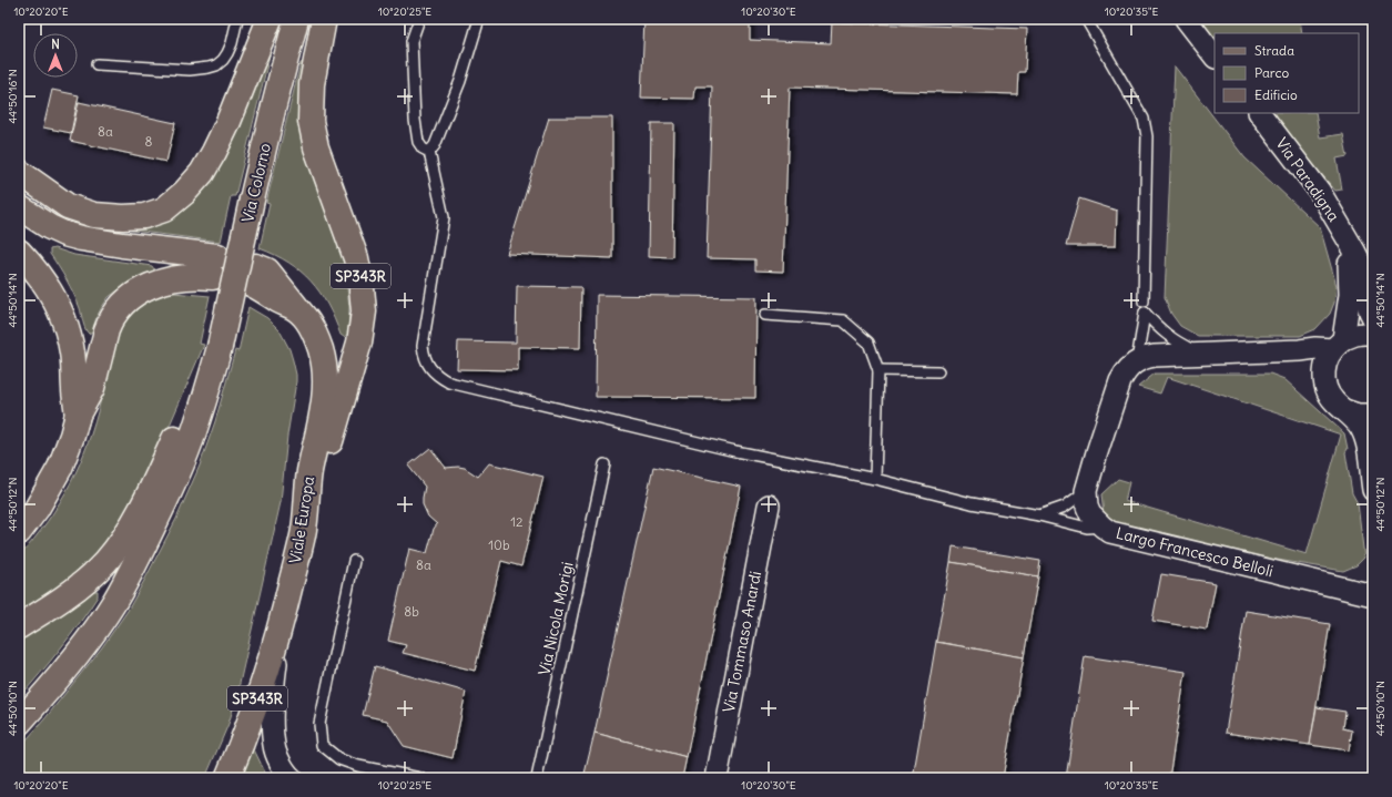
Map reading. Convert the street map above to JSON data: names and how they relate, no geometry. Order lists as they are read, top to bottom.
{
  "streets": {
    "main road": ["Via Colorno", "SP343R", "Viale Europa"],
    "street": ["Via Paradigna", "Largo Francesco Belloli", "Via Tommaso Anardi"],
    "lane": ["Via Nicola Morigi"]
  },
  "crossings": [
    ["SP343R", "Viale Europa"]
  ],
  "house_numbers": [
    "8a",
    "8",
    "12",
    "10b",
    "8a",
    "8b"
  ],
  "legend": ["Strada", "Parco", "Edificio"],
  "north": "top",
  "coordinates": [
    "10°20'20\"E",
    "10°20'25\"E",
    "10°20'30\"E",
    "10°20'35\"E",
    "44°50'16\"N",
    "44°50'14\"N",
    "44°50'12\"N",
    "44°50'10\"N"
  ]
}
